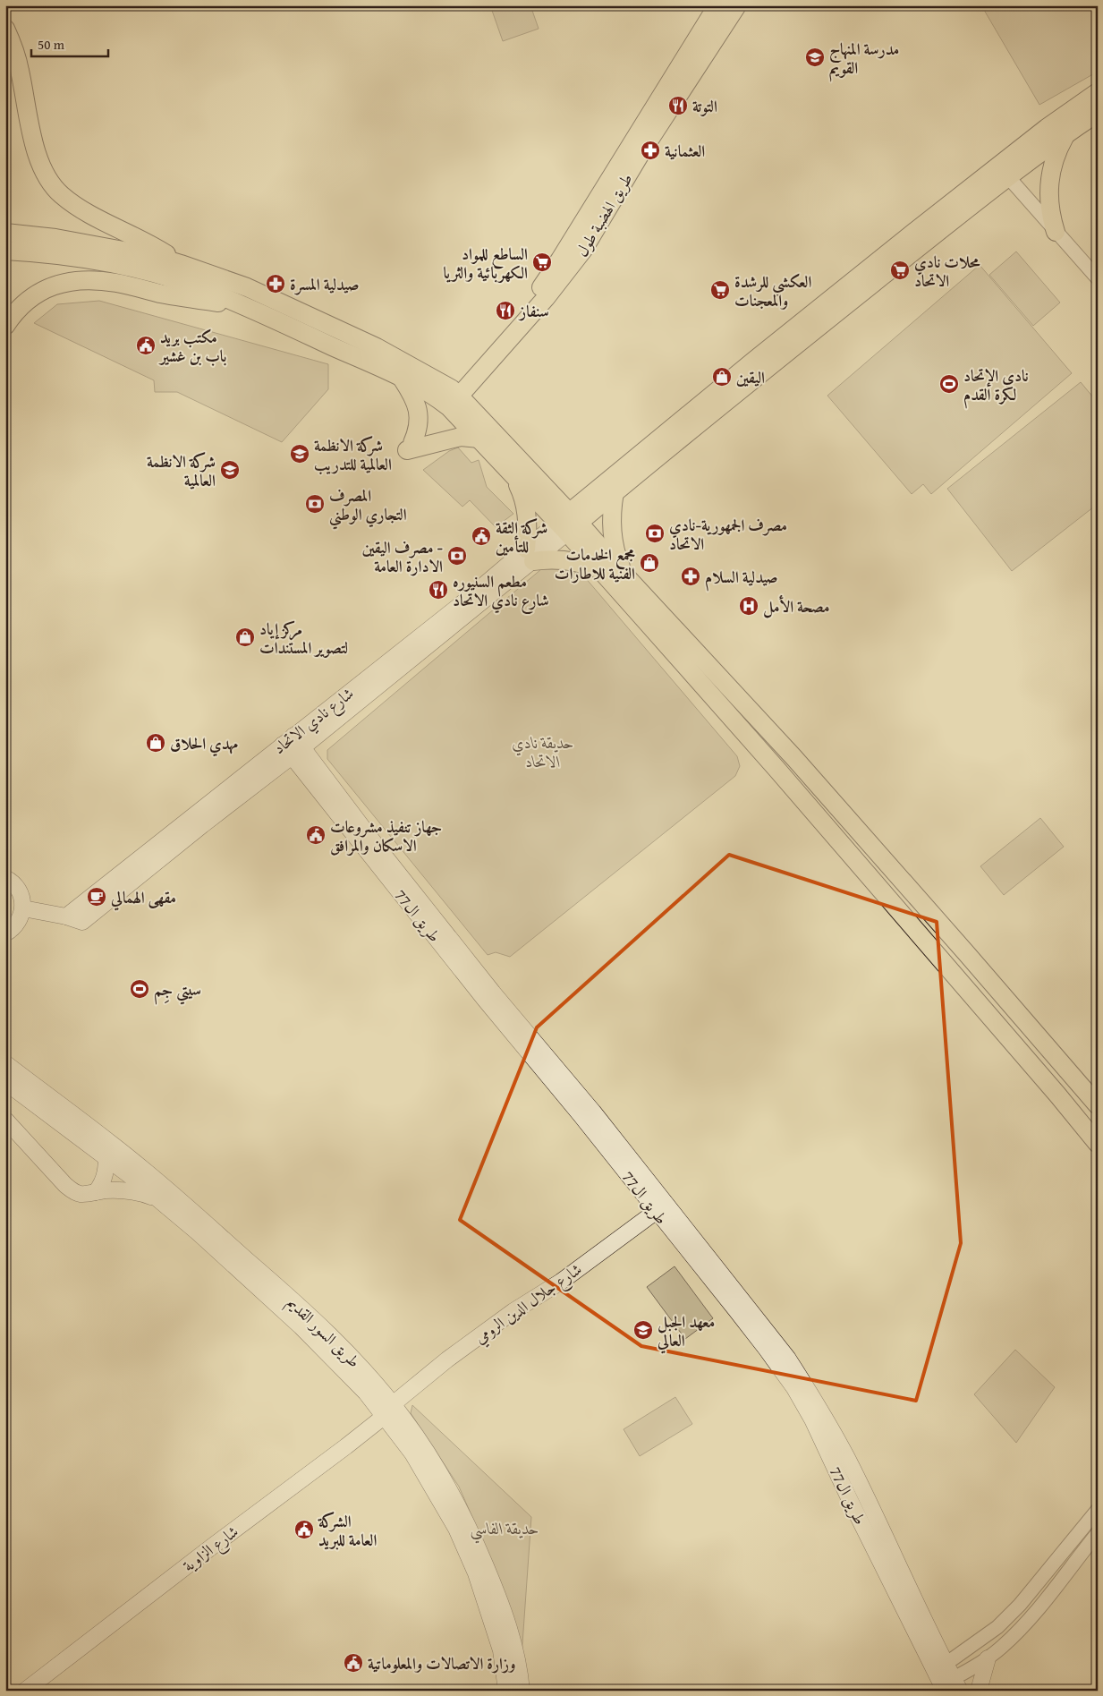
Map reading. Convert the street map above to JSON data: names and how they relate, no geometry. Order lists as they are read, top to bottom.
{
  "streets": {
    "main road": [
      "طريق الهضبة طول",
      "شارع نادي الاتحاد",
      "طريق ال77",
      "شارع جلال الدين الرومي",
      "طريق السور القديم",
      "شارع الزاوية"
    ]
  },
  "crossings": [
    ["شارع نادي الاتحاد", "طريق ال77"],
    ["طريق ال77", "شارع جلال الدين الرومي"],
    ["شارع جلال الدين الرومي", "طريق السور القديم"],
    ["شارع جلال الدين الرومي", "شارع الزاوية"],
    ["طريق السور القديم", "شارع الزاوية"]
  ],
  "parks": ["حديقة نادي الاتحاد", "حديقة الفاسي"],
  "places": {
    "school or university": [
      "مدرسة المنهاج القويم",
      "شركة الانظمة العالمية للتدريب",
      "شركة الانظمة العالمية",
      "معهد الجبل العالي"
    ],
    "restaurant": ["التوتة", "سنفاز", "مطعم السنيوره شارع نادي الاتحاد"],
    "pharmacy": ["العثمانية", "صيدلية المسرة", "صيدلية السلام"],
    "supermarket": ["الساطع للمواد الكهربائية والثريا", "محلات نادي الاتحاد", "العكشي للرشدة والمعجنات"],
    "public building": [
      "مكتب بريد باب بن غشير",
      "شركة الثقة للتأمين",
      "جهاز تنفيذ مشروعات الاسكان والمرافق",
      "الشركة العامة للبريد",
      "وزارة الاتصالات والمعلوماتية"
    ],
    "shop": [
      "اليقين",
      "مجمع الخدمات الفنية للاطارات",
      "مركز إياد لتصوير المستندات",
      "مهدي الحلاق"
    ],
    "sports": ["نادي الإتحاد لكرة القدم", "سيتي جِم"],
    "bank": ["المصرف التجاري الوطني", "مصرف الجمهورية-نادي الاتحاد", "مصرف اليقين - الادارة العامة"],
    "hospital": ["مصحة الأمل"],
    "cafe": ["مقهى الهمالي"]
  },
  "scale_bar": "50 m"
}
